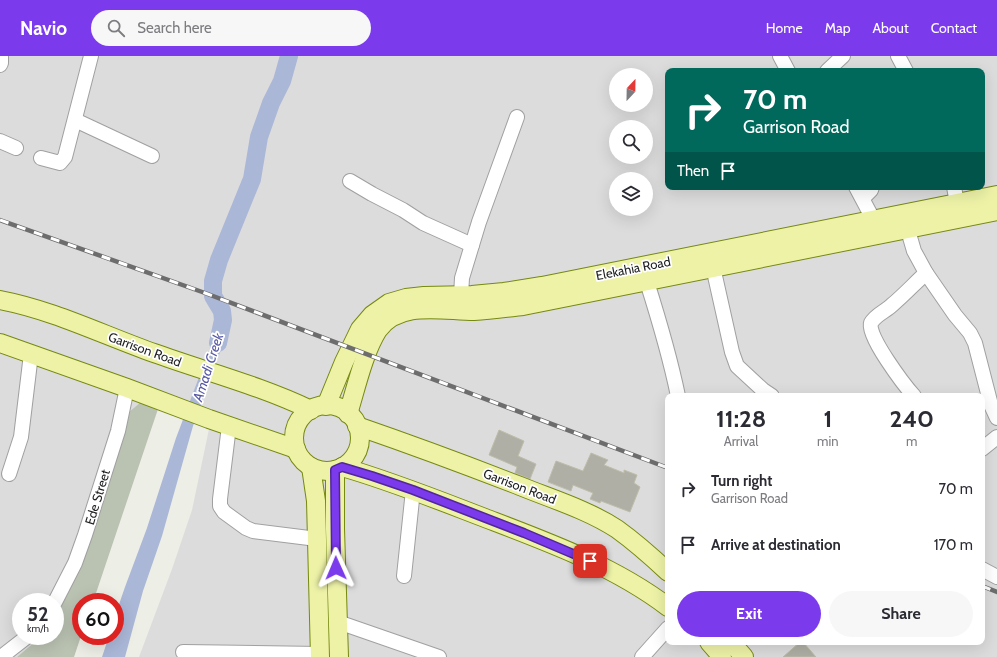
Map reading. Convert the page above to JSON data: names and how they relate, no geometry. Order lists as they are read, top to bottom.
{
  "streets": {
    "main road": ["Elekahia Road", "Garrison Road"],
    "street": ["Ede Street"]
  },
  "crossings": [
    ["Elekahia Road", "Garrison Road"]
  ],
  "water": ["Amadi Creek"],
  "north": "top",
  "page": {
    "header": "Navio",
    "search": "Search here",
    "nav": [
      "Home",
      "Map",
      "About",
      "Contact"
    ],
    "turn": ["70 m", "Garrison Road"],
    "then": "Then",
    "eta": [
      "11:28",
      "Arrival",
      "1",
      "min",
      "240",
      "m"
    ],
    "list": [
      {
        "name": "Turn right",
        "note": "Garrison Road",
        "value": "70 m"
      },
      {
        "name": "Arrive at destination",
        "value": "170 m"
      }
    ],
    "buttons": ["Exit", "Share"],
    "speed": "52 km/h",
    "limit": "60"
  }
}
